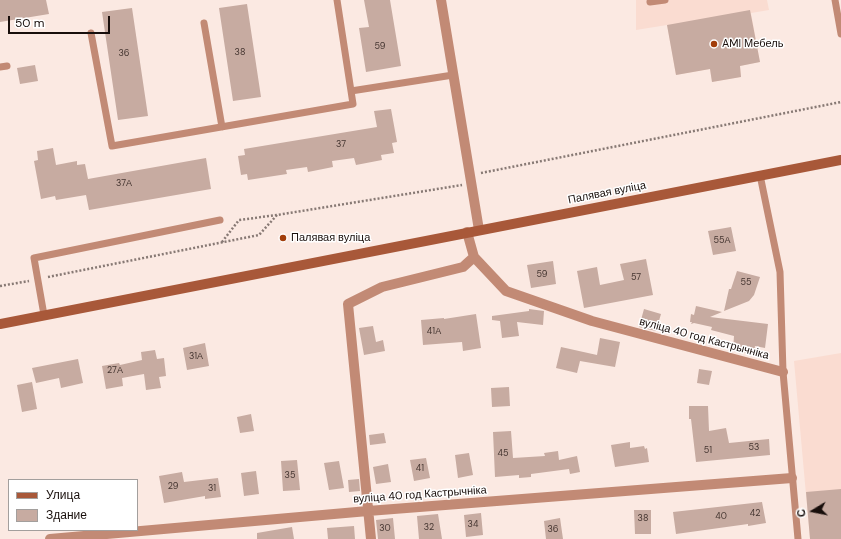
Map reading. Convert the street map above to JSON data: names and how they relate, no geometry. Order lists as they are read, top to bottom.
{
  "streets": {
    "street": ["Палявая вуліца", "вуліца 40 год Кастрычніка"]
  },
  "crossings": [
    ["Палявая вуліца", "вуліца 40 год Кастрычніка"]
  ],
  "places": ["AMI Мебель", "Палявая вуліца"],
  "house_numbers": [
    "59",
    "38",
    "36",
    "37",
    "37А",
    "55А",
    "59",
    "57",
    "55",
    "41А",
    "31А",
    "27А",
    "53",
    "51",
    "45",
    "41",
    "35",
    "29",
    "31",
    "42",
    "40",
    "38",
    "34",
    "32",
    "30",
    "36"
  ],
  "legend": ["Улица", "Здание"],
  "scale_bar": "50 m",
  "north": "left"
}
